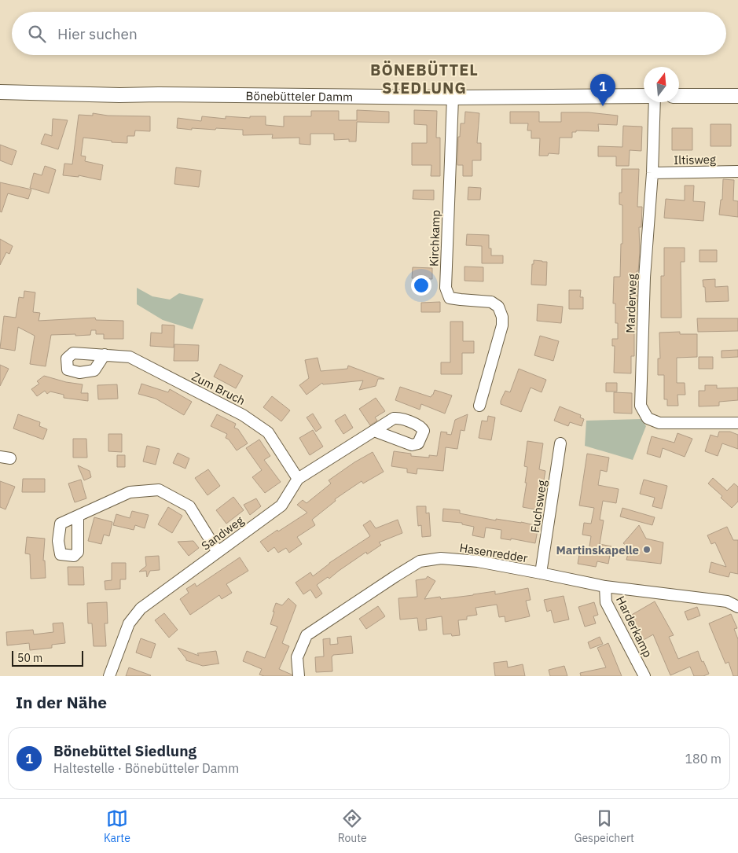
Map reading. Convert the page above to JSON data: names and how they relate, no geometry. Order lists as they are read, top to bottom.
{
  "streets": {
    "street": [
      "Bönebütteler Damm",
      "Iltisweg",
      "Kirchkamp",
      "Marderweg",
      "Zum Bruch",
      "Fuchsweg",
      "Sandweg",
      "Hasenredder",
      "Harderkamp"
    ]
  },
  "crossings": [
    ["Bönebütteler Damm", "Kirchkamp"],
    ["Iltisweg", "Marderweg"],
    ["Zum Bruch", "Sandweg"],
    ["Fuchsweg", "Hasenredder"],
    ["Hasenredder", "Harderkamp"]
  ],
  "districts": ["BÖNEBÜTTEL SIEDLUNG"],
  "places": ["Martinskapelle"],
  "scale_bar": "50 m",
  "north": "top",
  "page": {
    "search": "Hier suchen",
    "pins": "1",
    "scale": "50 m",
    "heading": "In der Nähe",
    "list": [
      {
        "mark": "1",
        "name": "Bönebüttel Siedlung",
        "note": "Haltestelle · Bönebütteler Damm",
        "value": "180 m"
      }
    ],
    "nav": ["Karte", "Route", "Gespeichert"]
  }
}
